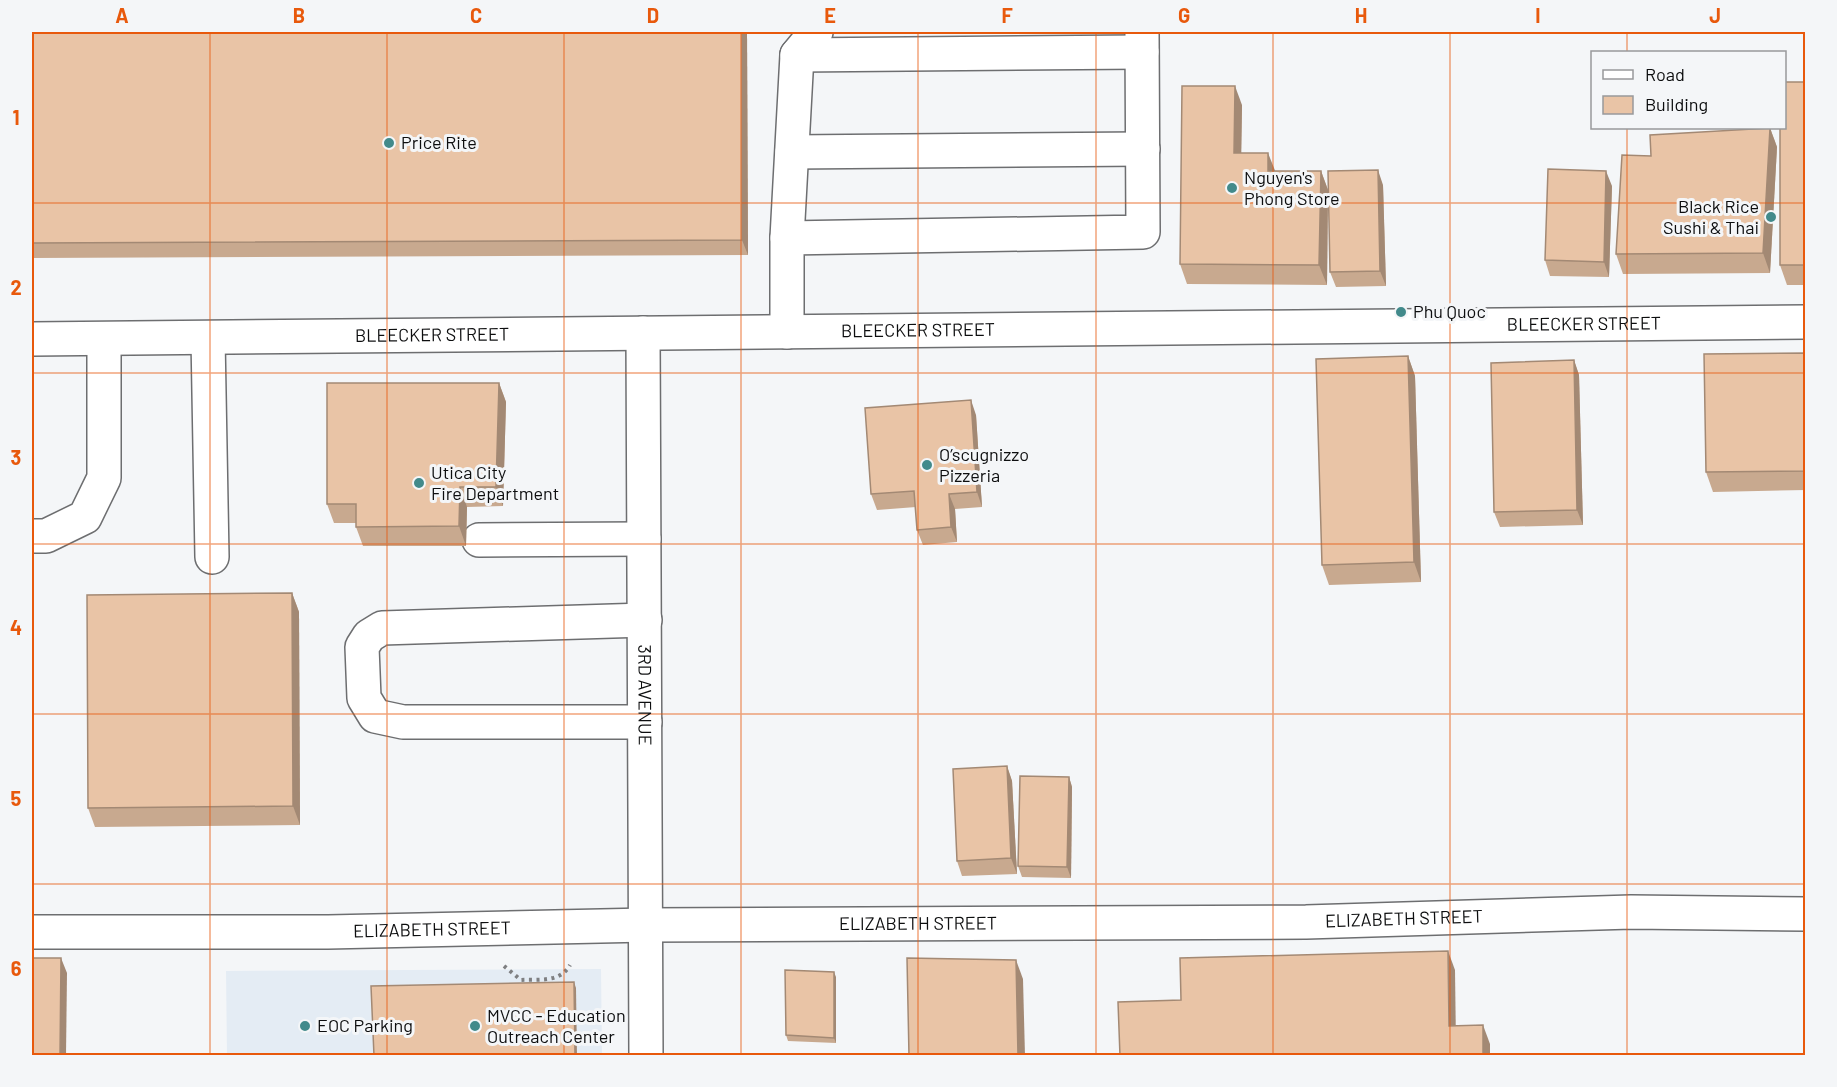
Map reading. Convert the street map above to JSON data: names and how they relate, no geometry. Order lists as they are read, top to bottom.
{
  "streets": {
    "street": ["BLEECKER STREET", "3RD AVENUE", "ELIZABETH STREET"]
  },
  "crossings": [
    ["BLEECKER STREET", "3RD AVENUE"],
    ["3RD AVENUE", "ELIZABETH STREET"]
  ],
  "places": [
    "Price Rite",
    "Nguyen's Phong Store",
    "Black Rice Sushi & Thai",
    "Phu Quoc",
    "O’scugnizzo Pizzeria",
    "Utica City Fire Department",
    "EOC Parking",
    "MVCC - Education Outreach Center"
  ],
  "legend": ["Road", "Building"],
  "grid": {
    "columns": [
      "A",
      "B",
      "C",
      "D",
      "E",
      "F",
      "G",
      "H",
      "I",
      "J"
    ],
    "rows": [
      "1",
      "2",
      "3",
      "4",
      "5",
      "6"
    ]
  }
}
